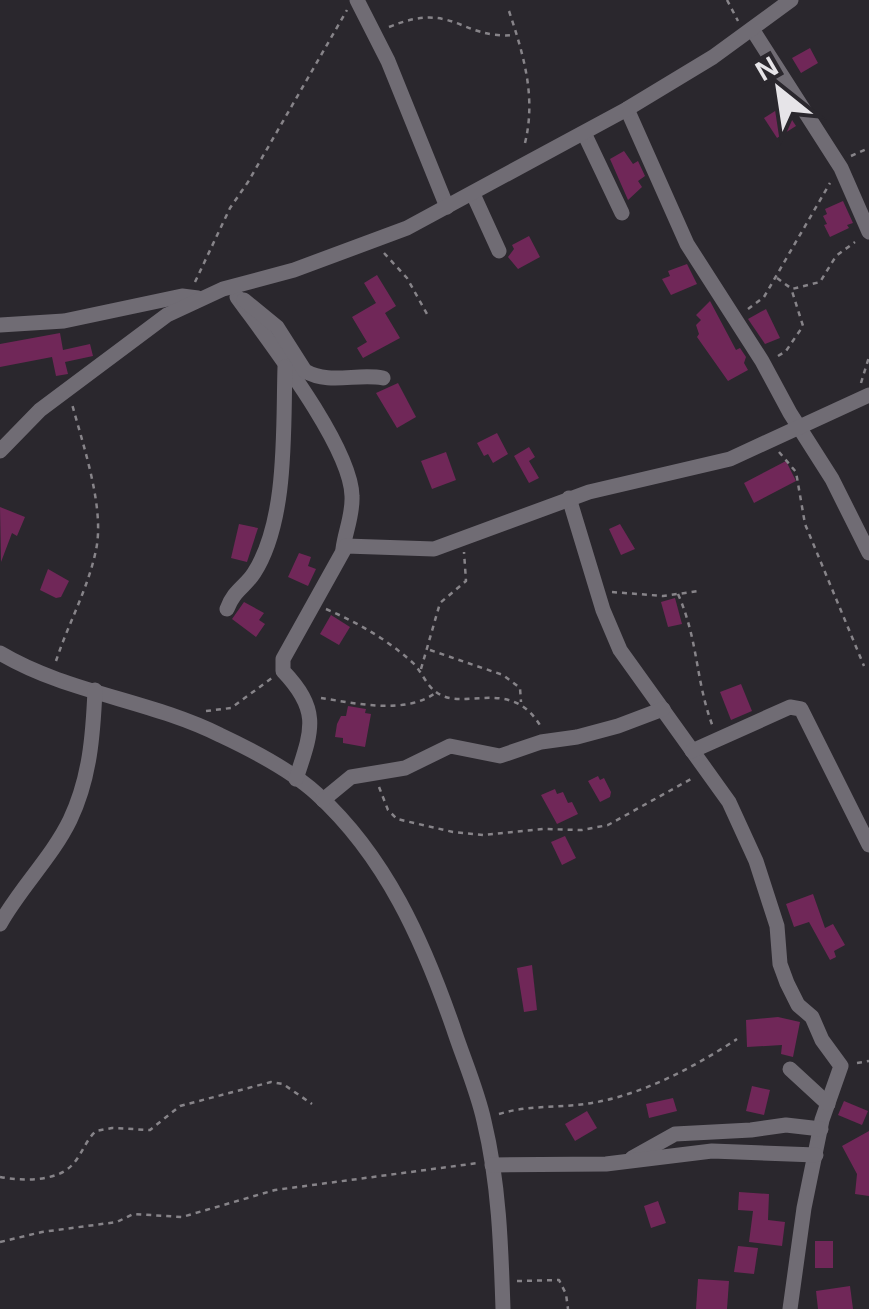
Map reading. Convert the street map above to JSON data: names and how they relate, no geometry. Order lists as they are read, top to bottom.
{
  "north": "top left"
}
